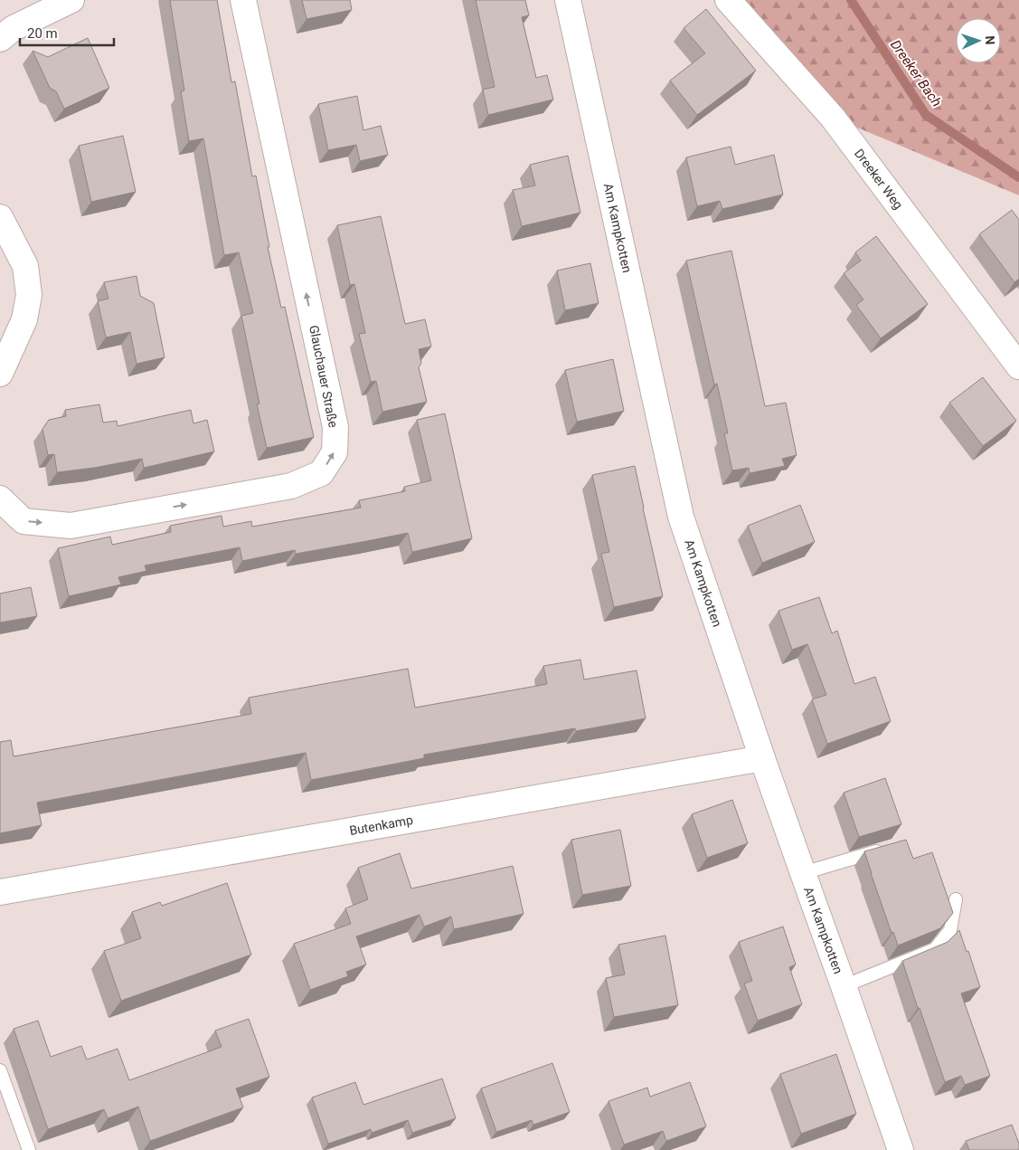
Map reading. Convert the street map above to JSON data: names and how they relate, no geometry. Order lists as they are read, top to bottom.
{
  "streets": {
    "street": [
      "Dreeker Weg",
      "Am Kampkotten",
      "Glauchauer Straße",
      "Butenkamp"
    ]
  },
  "crossings": [
    ["Am Kampkotten", "Butenkamp"]
  ],
  "water": ["Dreeker Bach"],
  "scale_bar": "20 m",
  "north": "right"
}
